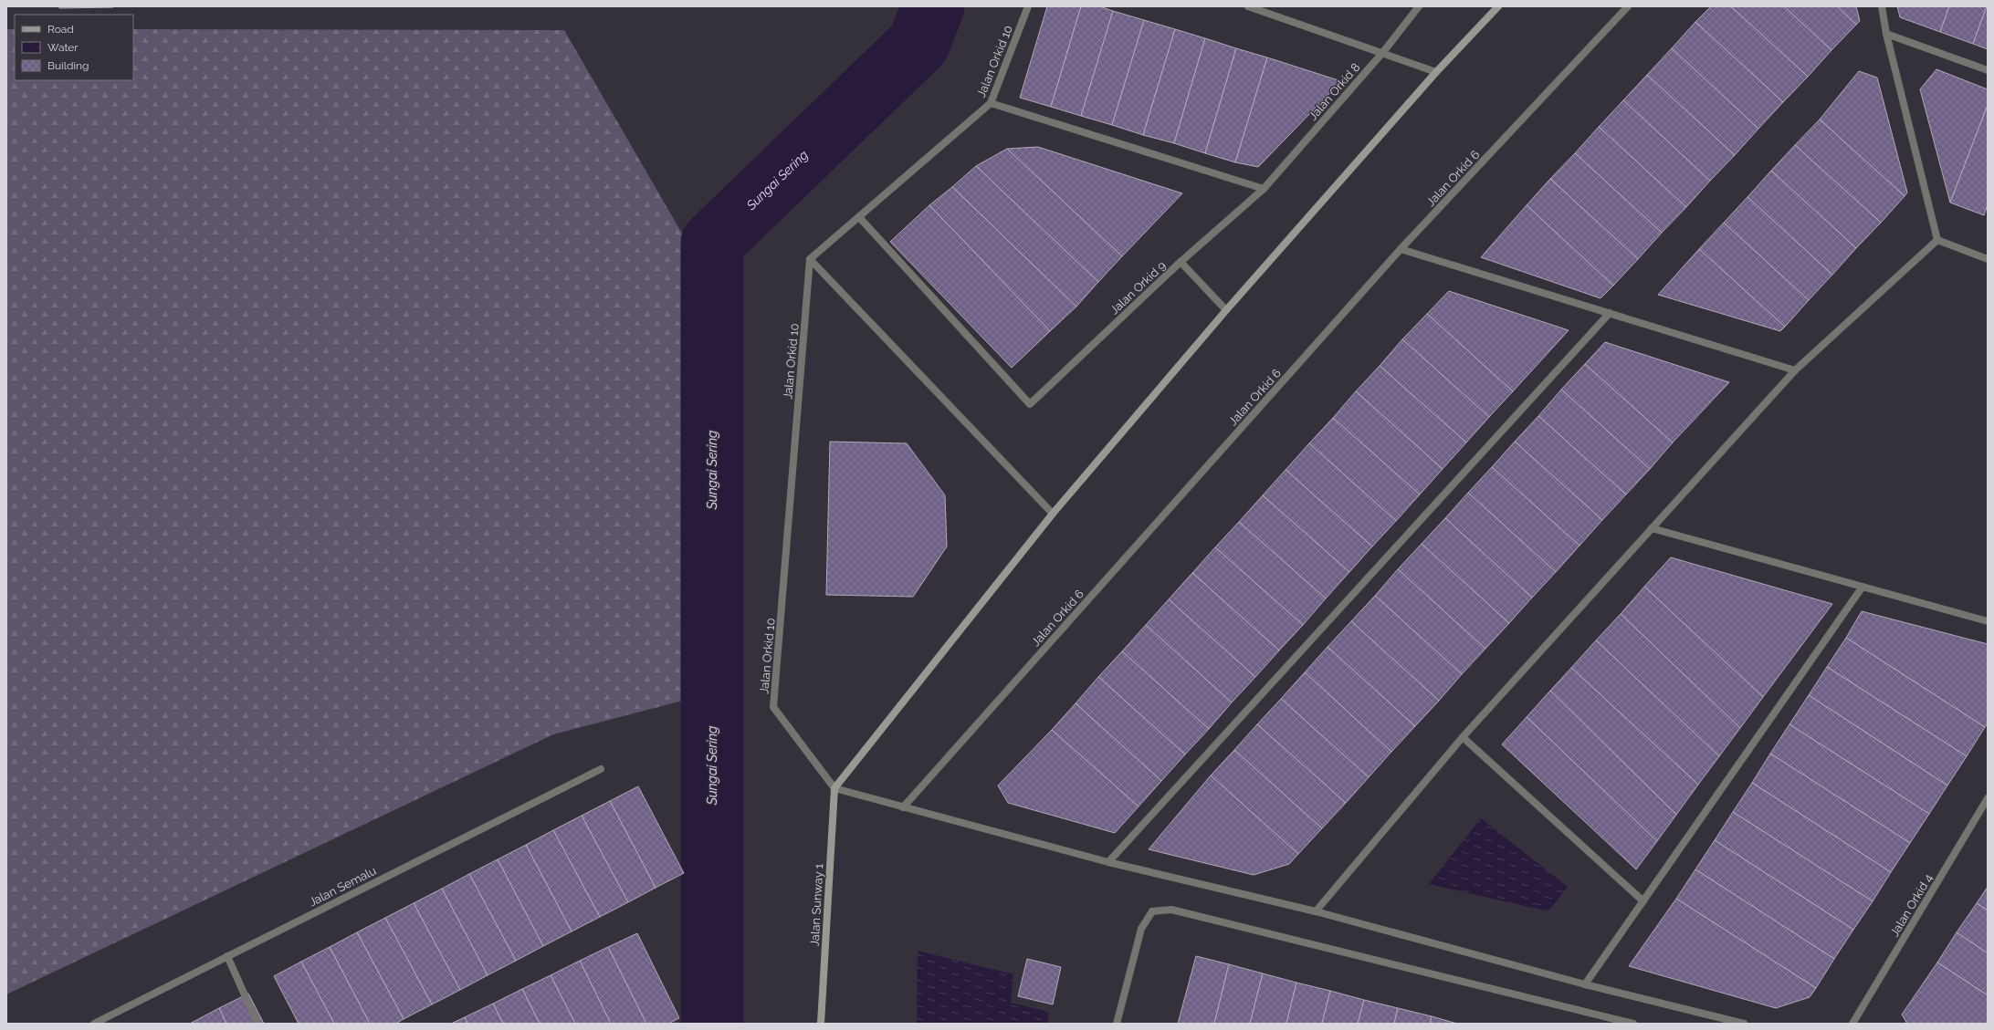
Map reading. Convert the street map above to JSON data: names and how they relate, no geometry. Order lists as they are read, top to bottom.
{
  "streets": {
    "street": [
      "Jalan Orkid 10",
      "Jalan Orkid 8",
      "Jalan Orkid 6",
      "Jalan Orkid 9",
      "Jalan Semalu",
      "Jalan Sunway 1",
      "Jalan Orkid 4"
    ]
  },
  "crossings": [
    ["Jalan Orkid 10", "Jalan Orkid 9"],
    ["Jalan Orkid 10", "Jalan Sunway 1"],
    ["Jalan Orkid 8", "Jalan Orkid 9"]
  ],
  "water": ["Sungai Sering"],
  "legend": ["Road", "Water", "Building"]
}
